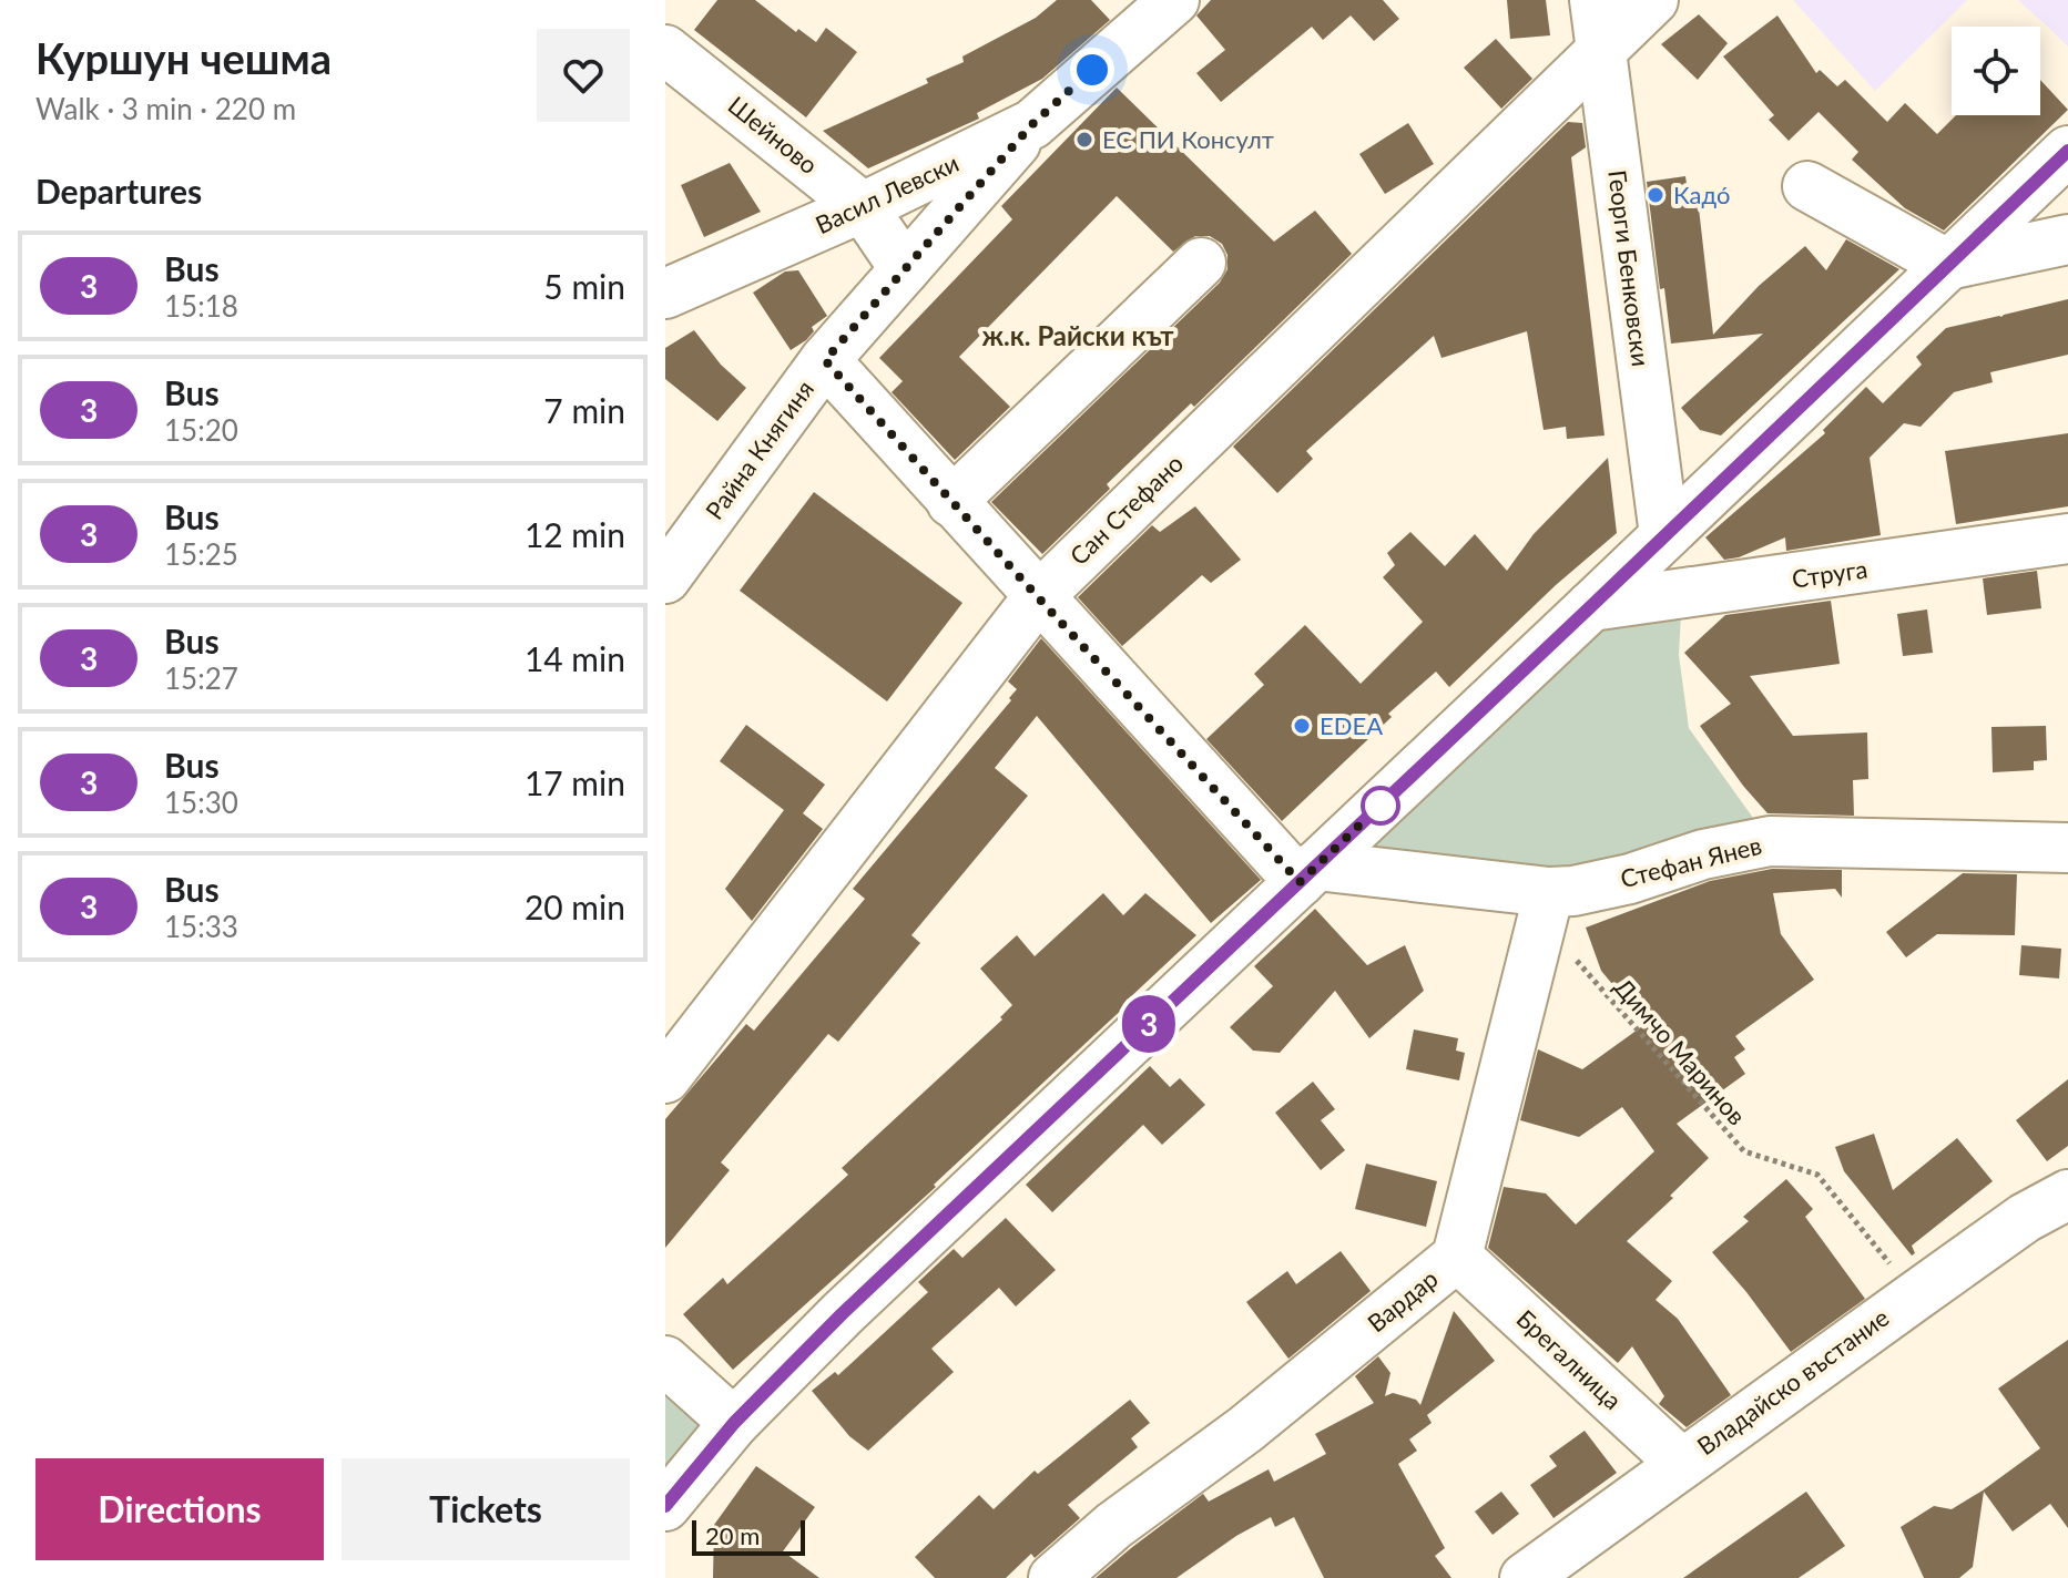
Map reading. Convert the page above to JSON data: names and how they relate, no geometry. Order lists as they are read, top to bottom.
{
  "streets": {
    "street": [
      "Шейново",
      "Васил Левски",
      "Георги Бенковски",
      "Райна Княгиня",
      "Сан Стефано",
      "Струга",
      "Стефан Янев",
      "Вардар",
      "Брегалница",
      "Владайско въстание"
    ],
    "path": ["Димчо Маринов"]
  },
  "crossings": [
    ["Шейново", "Васил Левски"],
    ["Шейново", "Райна Княгиня"],
    ["Васил Левски", "Райна Княгиня"],
    ["Георги Бенковски", "Сан Стефано"],
    ["Стефан Янев", "Димчо Маринов"],
    ["Стефан Янев", "Вардар"],
    ["Димчо Маринов", "Вардар"],
    ["Димчо Маринов", "Владайско въстание"],
    ["Вардар", "Брегалница"],
    ["Брегалница", "Владайско въстание"]
  ],
  "districts": ["ж.к. Райски кът"],
  "places": ["ЕС ПИ Консулт", "Кадó", "EDEA"],
  "lines": ["bus line 3"],
  "scale_bar": "20 m",
  "page": {
    "heading": [
      ["Куршун чешма", "Walk · 3 min · 220 m"],
      "Departures"
    ],
    "on_map": "3",
    "list": [
      {
        "mark": "3",
        "name": "Bus",
        "note": "15:18",
        "value": "5 min"
      },
      {
        "mark": "3",
        "name": "Bus",
        "note": "15:20",
        "value": "7 min"
      },
      {
        "mark": "3",
        "name": "Bus",
        "note": "15:25",
        "value": "12 min"
      },
      {
        "mark": "3",
        "name": "Bus",
        "note": "15:27",
        "value": "14 min"
      },
      {
        "mark": "3",
        "name": "Bus",
        "note": "15:30",
        "value": "17 min"
      },
      {
        "mark": "3",
        "name": "Bus",
        "note": "15:33",
        "value": "20 min"
      }
    ],
    "buttons": ["Directions", "Tickets"],
    "scale": "20 m"
  }
}
